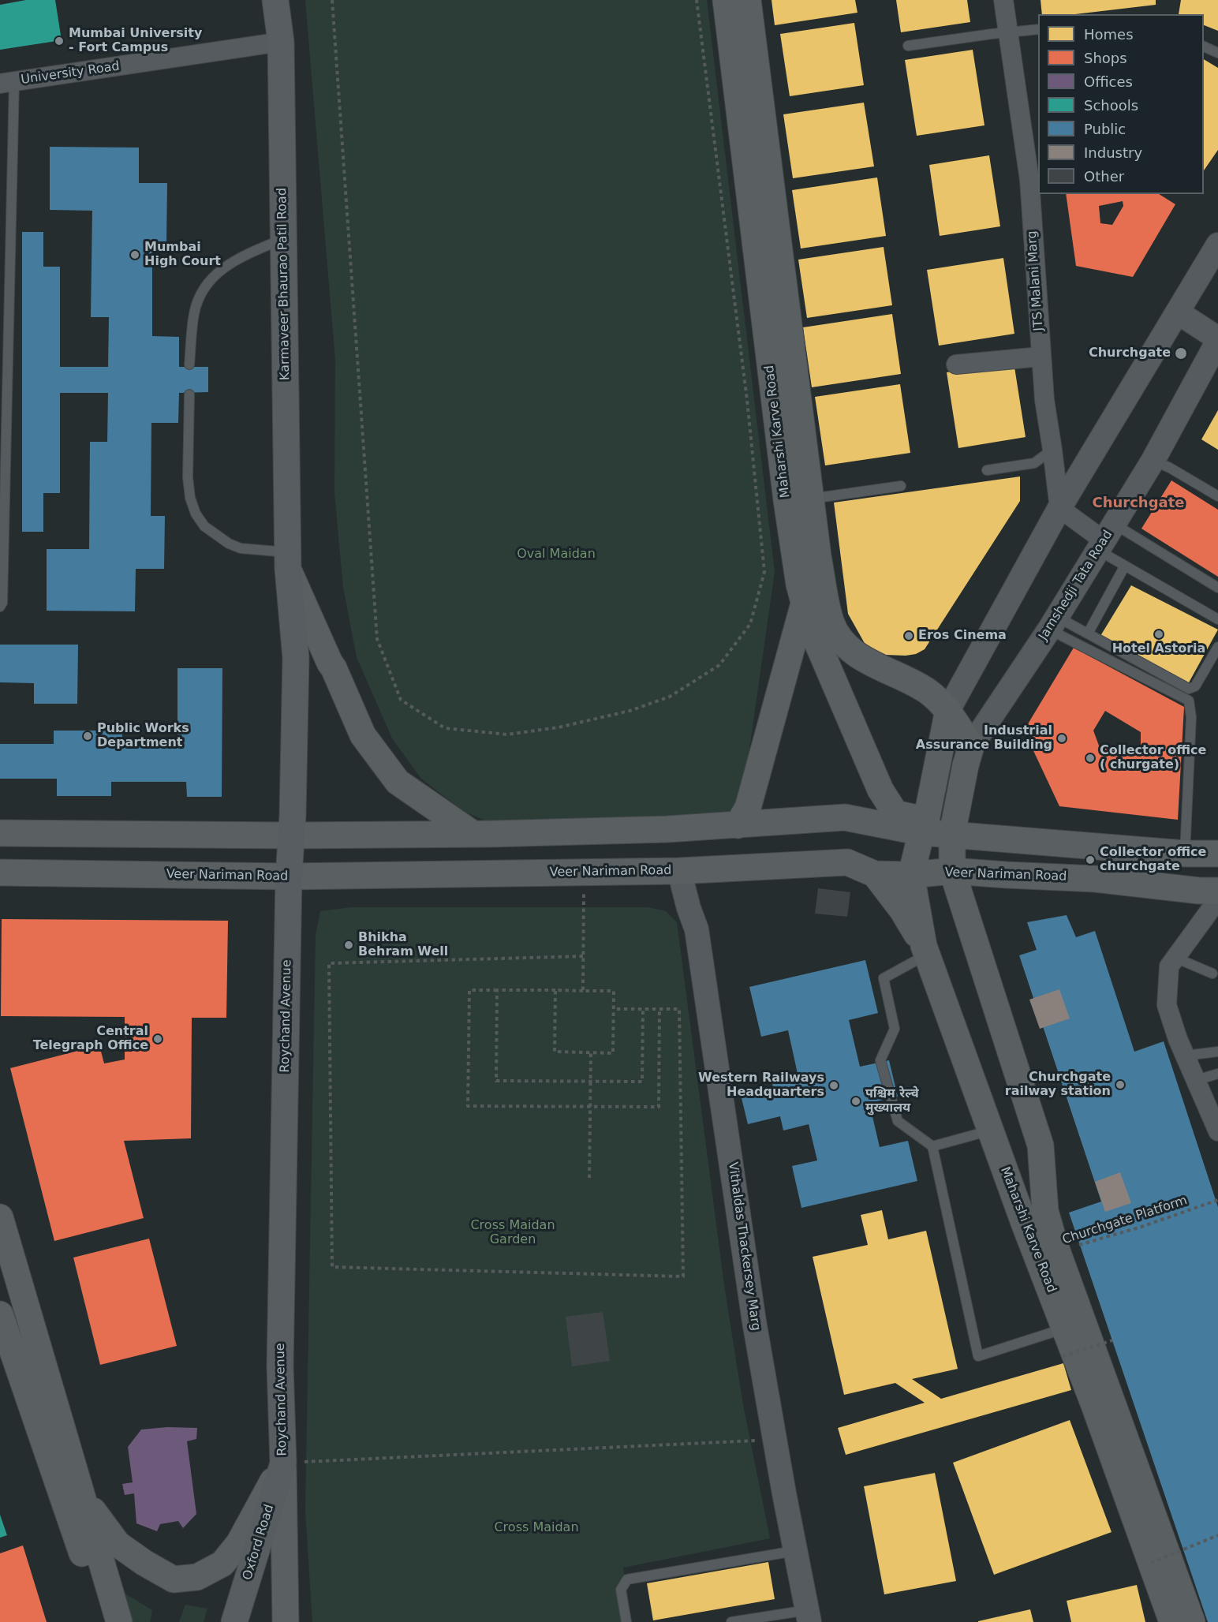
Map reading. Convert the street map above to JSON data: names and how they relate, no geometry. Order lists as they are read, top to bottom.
{
  "streets": {
    "main road": [
      "Karmaveer Bhaurao Patil Road",
      "Maharshi Karve Road",
      "Jamshedji Tata Road",
      "Veer Nariman Road",
      "Roychand Avenue",
      "Oxford Road"
    ],
    "street": ["University Road", "JTS Malani Marg", "Vithaldas Thackersey Marg"],
    "path": ["Churchgate Platform"]
  },
  "crossings": [
    ["University Road", "Karmaveer Bhaurao Patil Road"],
    ["Karmaveer Bhaurao Patil Road", "Roychand Avenue"],
    ["Maharshi Karve Road", "Jamshedji Tata Road"],
    ["Maharshi Karve Road", "Veer Nariman Road"],
    ["Maharshi Karve Road", "Churchgate Platform"],
    ["Veer Nariman Road", "Roychand Avenue"],
    ["Veer Nariman Road", "Vithaldas Thackersey Marg"],
    ["Roychand Avenue", "Oxford Road"]
  ],
  "districts": ["Churchgate"],
  "parks": ["Oval Maidan", "Cross Maidan Garden", "Cross Maidan"],
  "places": [
    "Mumbai University - Fort Campus",
    "Mumbai High Court",
    "Churchgate",
    "Hotel Astoria",
    "Eros Cinema",
    "Public Works Department",
    "Industrial Assurance Building",
    "Collector office ( churgate)",
    "Collector office churchgate",
    "Bhikha Behram Well",
    "Central Telegraph Office",
    "Churchgate railway station",
    "Western Railways Headquarters",
    "पश्चिम रेल्वे मुख्यालय"
  ],
  "legend": [
    "Homes",
    "Shops",
    "Offices",
    "Schools",
    "Public",
    "Industry",
    "Other"
  ]
}
